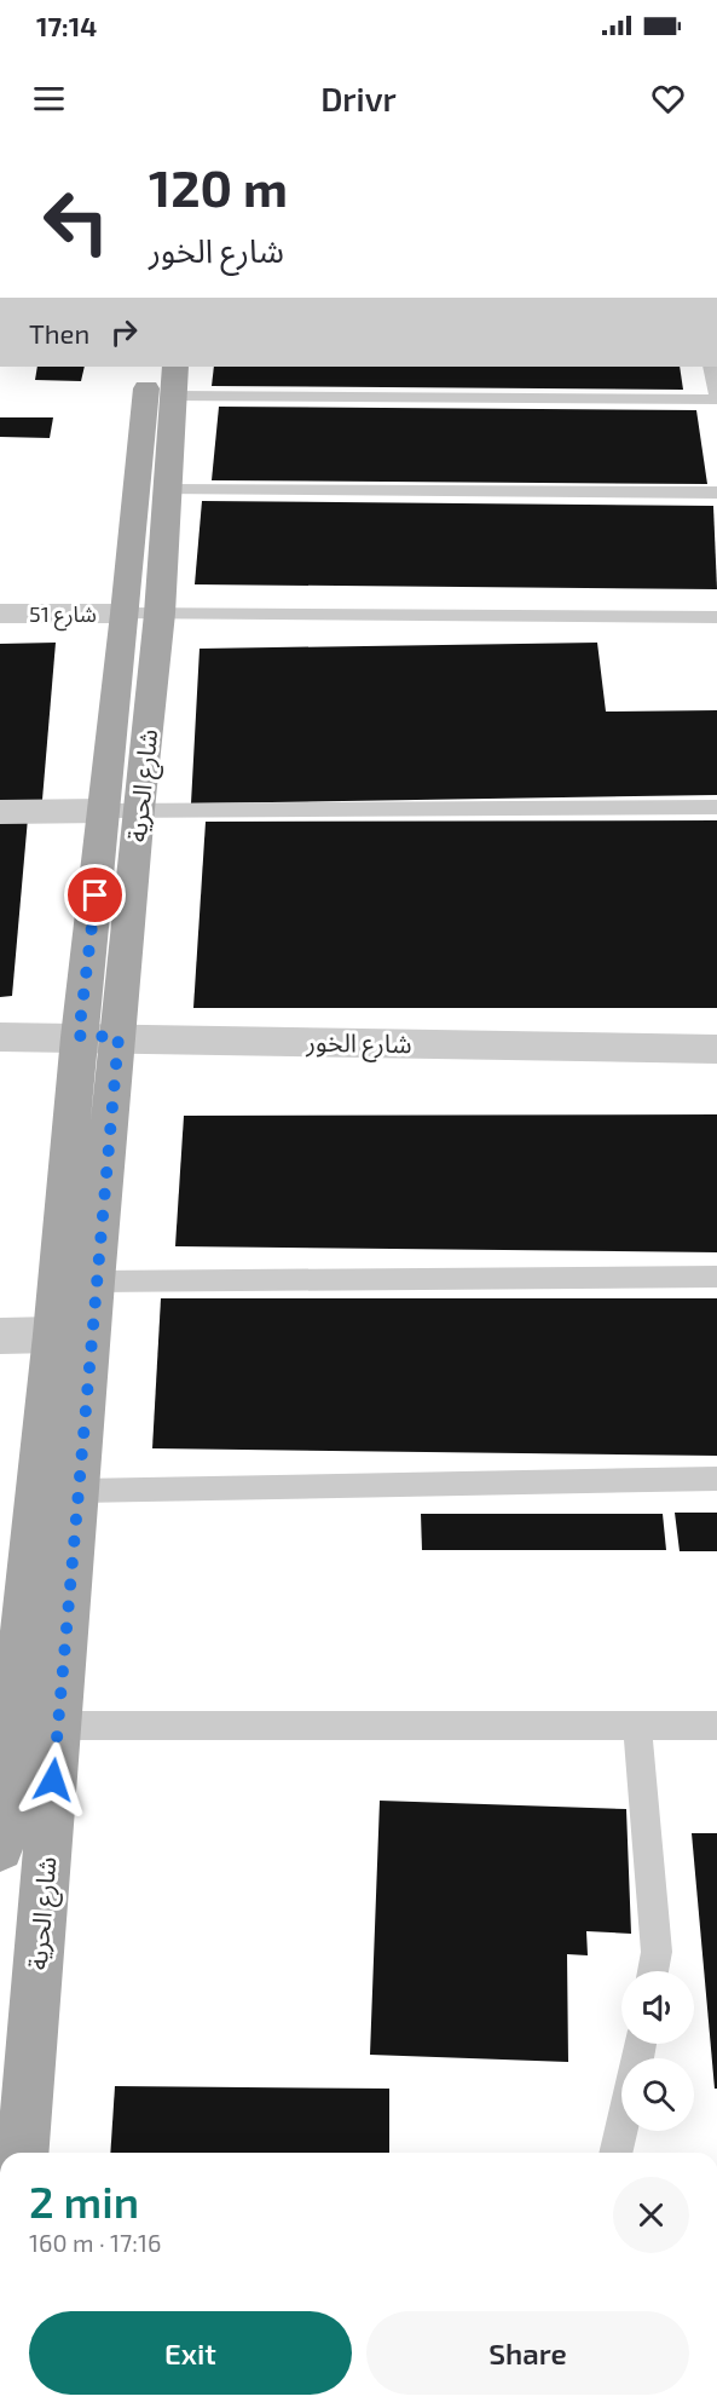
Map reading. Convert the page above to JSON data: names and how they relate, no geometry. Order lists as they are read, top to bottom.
{
  "streets": {
    "main road": ["شارع الحرية"],
    "street": ["شارع 51", "شارع الخور"]
  },
  "crossings": [
    ["شارع 51", "شارع الحرية"],
    ["شارع الحرية", "شارع الخور"]
  ],
  "page": {
    "status": "17:14",
    "header": "Drivr",
    "turn": ["120 m", "شارع الخور"],
    "then": "Then",
    "heading": ["2 min", "160 m · 17:16"],
    "buttons": ["Exit", "Share"]
  }
}
